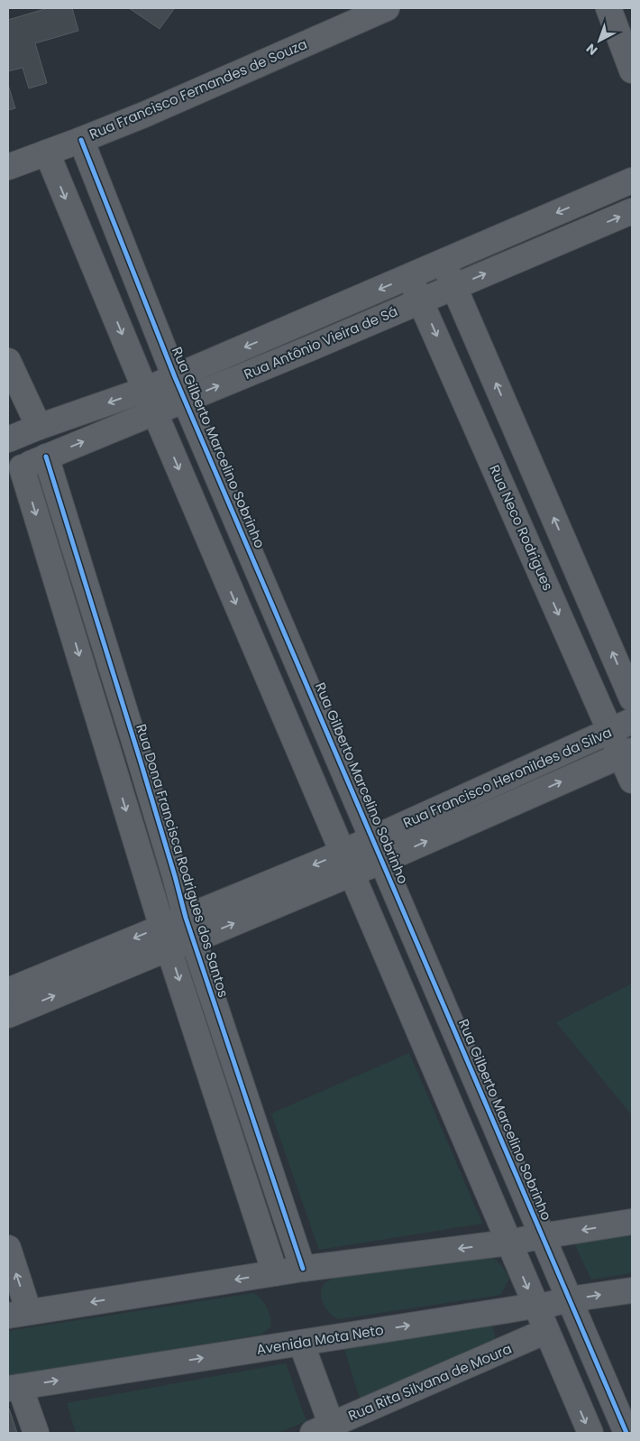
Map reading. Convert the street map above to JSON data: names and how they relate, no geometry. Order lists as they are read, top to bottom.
{
  "streets": {
    "street": [
      "Rua Francisco Fernandes de Souza",
      "Rua Antônio Vieira de Sá",
      "Rua Gilberto Marcelino Sobrinho",
      "Rua Neco Rodrigues",
      "Rua Francisco Heronildes da Silva",
      "Rua Dona Francisca Rodrigues dos Santos",
      "Avenida Mota Neto",
      "Rua Rita Silvana de Moura"
    ]
  },
  "crossings": [
    ["Rua Francisco Fernandes de Souza", "Rua Gilberto Marcelino Sobrinho"],
    ["Rua Antônio Vieira de Sá", "Rua Gilberto Marcelino Sobrinho"],
    ["Rua Antônio Vieira de Sá", "Rua Neco Rodrigues"],
    ["Rua Antônio Vieira de Sá", "Rua Dona Francisca Rodrigues dos Santos"],
    ["Rua Gilberto Marcelino Sobrinho", "Rua Francisco Heronildes da Silva"],
    ["Rua Gilberto Marcelino Sobrinho", "Avenida Mota Neto"],
    ["Rua Neco Rodrigues", "Rua Francisco Heronildes da Silva"],
    ["Rua Francisco Heronildes da Silva", "Rua Dona Francisca Rodrigues dos Santos"]
  ],
  "north": "bottom left"
}
